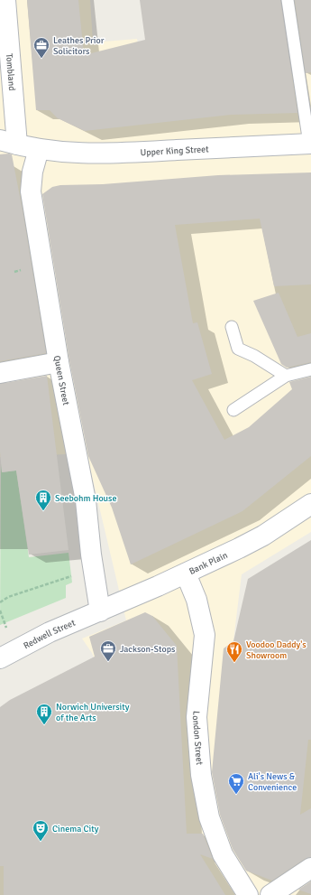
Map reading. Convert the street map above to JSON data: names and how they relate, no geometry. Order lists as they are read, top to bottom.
{
  "streets": {
    "street": [
      "Tombland",
      "Upper King Street",
      "Queen Street",
      "Bank Plain",
      "Redwell Street",
      "London Street"
    ]
  },
  "crossings": [
    ["Tombland", "Upper King Street"],
    ["Tombland", "Queen Street"],
    ["Upper King Street", "Queen Street"],
    ["Queen Street", "Bank Plain"],
    ["Queen Street", "Redwell Street"],
    ["Bank Plain", "Redwell Street"],
    ["Bank Plain", "London Street"]
  ],
  "places": {
    "office": ["Leathes Prior Solicitors", "Jackson-Stops"],
    "building": ["Seebohm House", "Norwich University of the Arts"],
    "restaurant": ["Voodoo Daddy's Showroom"],
    "supermarket": ["Ali's News & Convenience"],
    "theatre": ["Cinema City"]
  }
}
